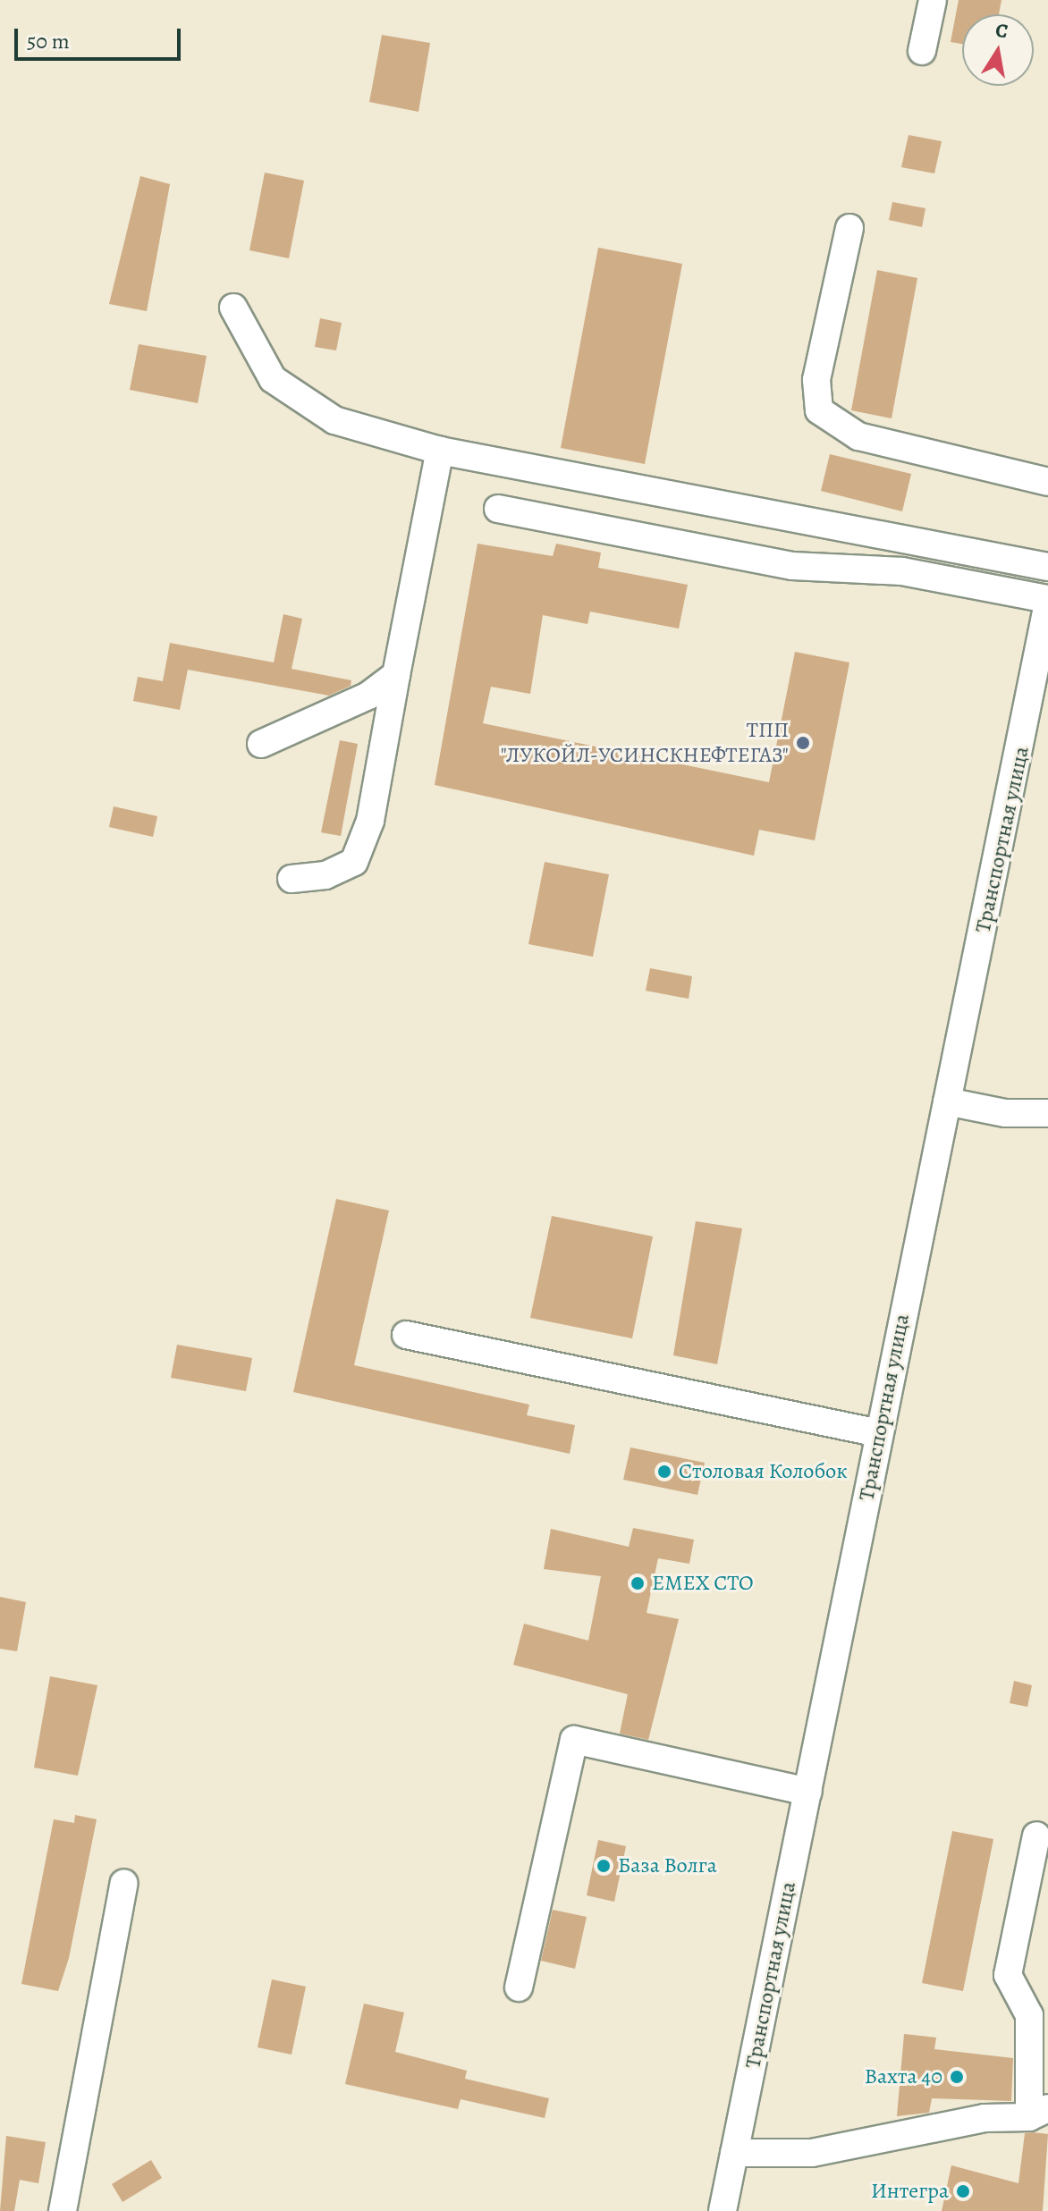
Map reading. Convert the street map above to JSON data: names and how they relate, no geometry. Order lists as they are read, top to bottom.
{
  "streets": {
    "street": ["Транспортная улица"]
  },
  "places": [
    "ТПП \"ЛУКОЙЛ-УСИНСКНЕФТЕГАЗ\"",
    "Столовая Колобок",
    "EMEX СТО",
    "База Волга",
    "Вахта 40",
    "Интегра"
  ],
  "scale_bar": "50 m",
  "north": "top"
}
